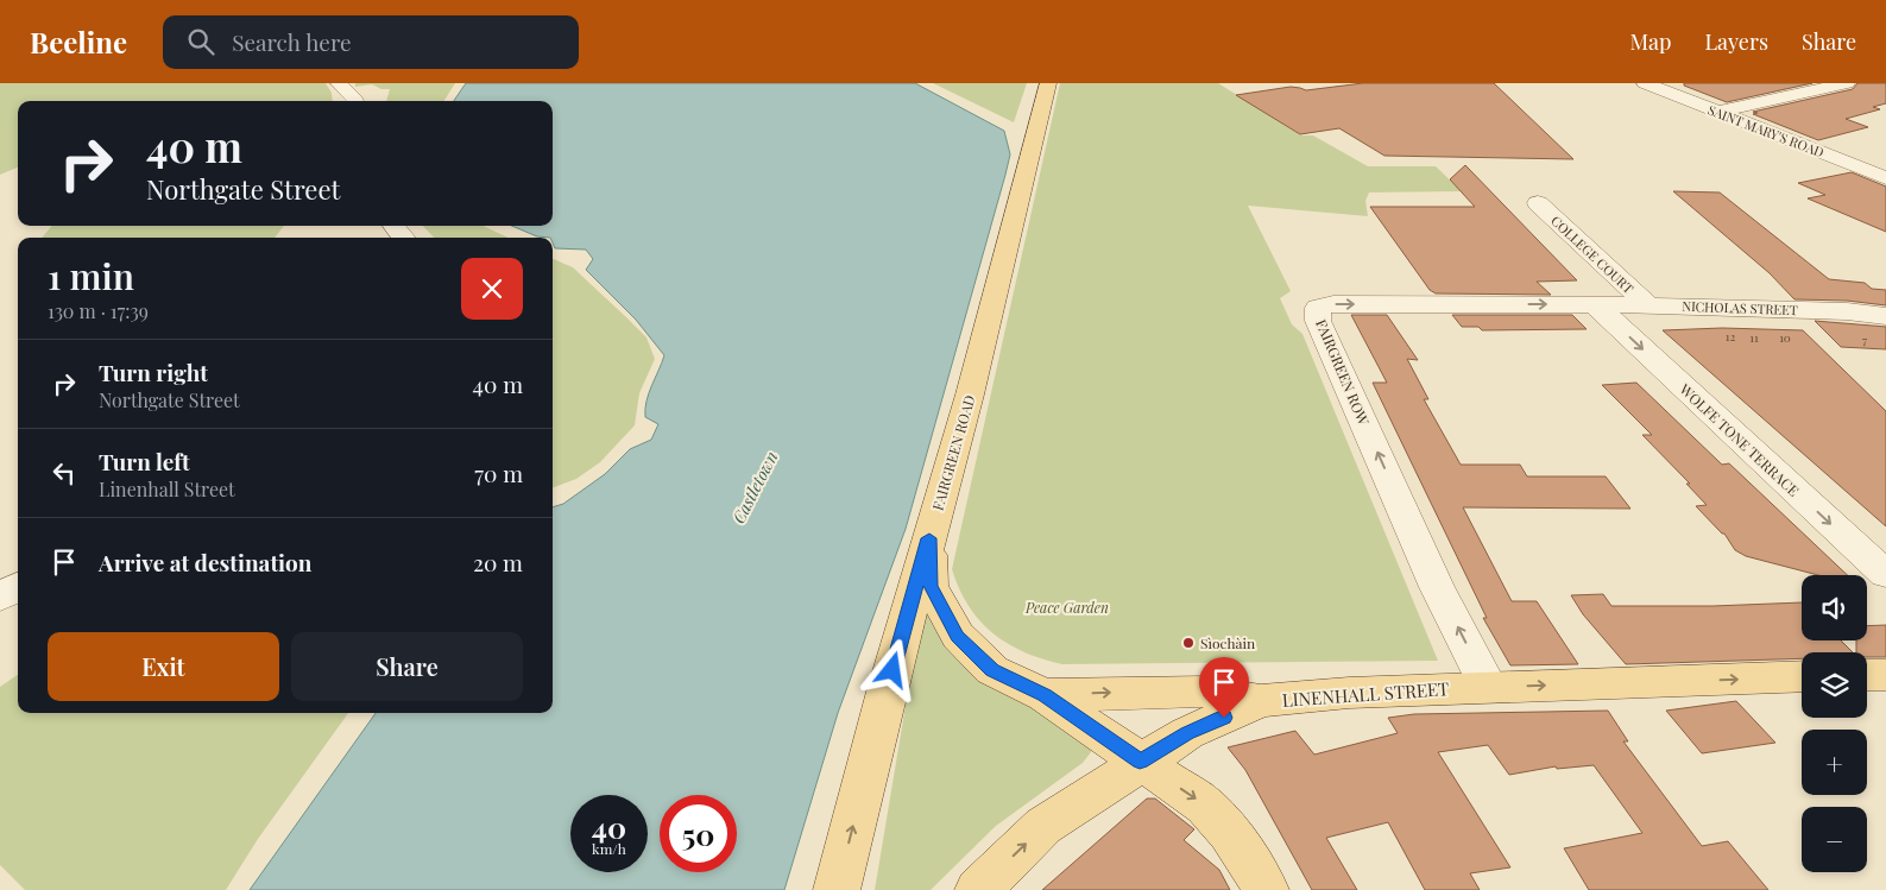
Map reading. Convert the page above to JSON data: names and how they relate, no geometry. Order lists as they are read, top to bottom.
{
  "streets": {
    "main road": ["FAIRGREEN ROAD", "LINENHALL STREET"],
    "street": [
      "SAINT MARY'S ROAD",
      "COLLEGE COURT",
      "NICHOLAS STREET",
      "FAIRGREEN ROW",
      "WOLFE TONE TERRACE"
    ]
  },
  "crossings": [
    ["COLLEGE COURT", "NICHOLAS STREET"],
    ["NICHOLAS STREET", "FAIRGREEN ROW"],
    ["NICHOLAS STREET", "WOLFE TONE TERRACE"],
    ["FAIRGREEN ROW", "WOLFE TONE TERRACE"],
    ["FAIRGREEN ROW", "LINENHALL STREET"]
  ],
  "one_way": ["WOLFE TONE TERRACE", "FAIRGREEN ROAD", "LINENHALL STREET"],
  "water": ["Castletown"],
  "parks": ["Peace Garden"],
  "places": ["Sìochàin"],
  "house_numbers": [
    "12",
    "11",
    "10",
    "7"
  ],
  "page": {
    "header": "Beeline",
    "search": "Search here",
    "nav": ["Map", "Layers", "Share"],
    "turn": ["40 m", "Northgate Street"],
    "heading": ["1 min", "130 m · 17:39"],
    "list": [
      {
        "name": "Turn right",
        "note": "Northgate Street",
        "value": "40 m"
      },
      {
        "name": "Turn left",
        "note": "Linenhall Street",
        "value": "70 m"
      },
      {
        "name": "Arrive at destination",
        "value": "20 m"
      }
    ],
    "map_buttons": ["+", "−"],
    "buttons": ["Exit", "Share"],
    "speed": "40 km/h",
    "limit": "50"
  }
}
